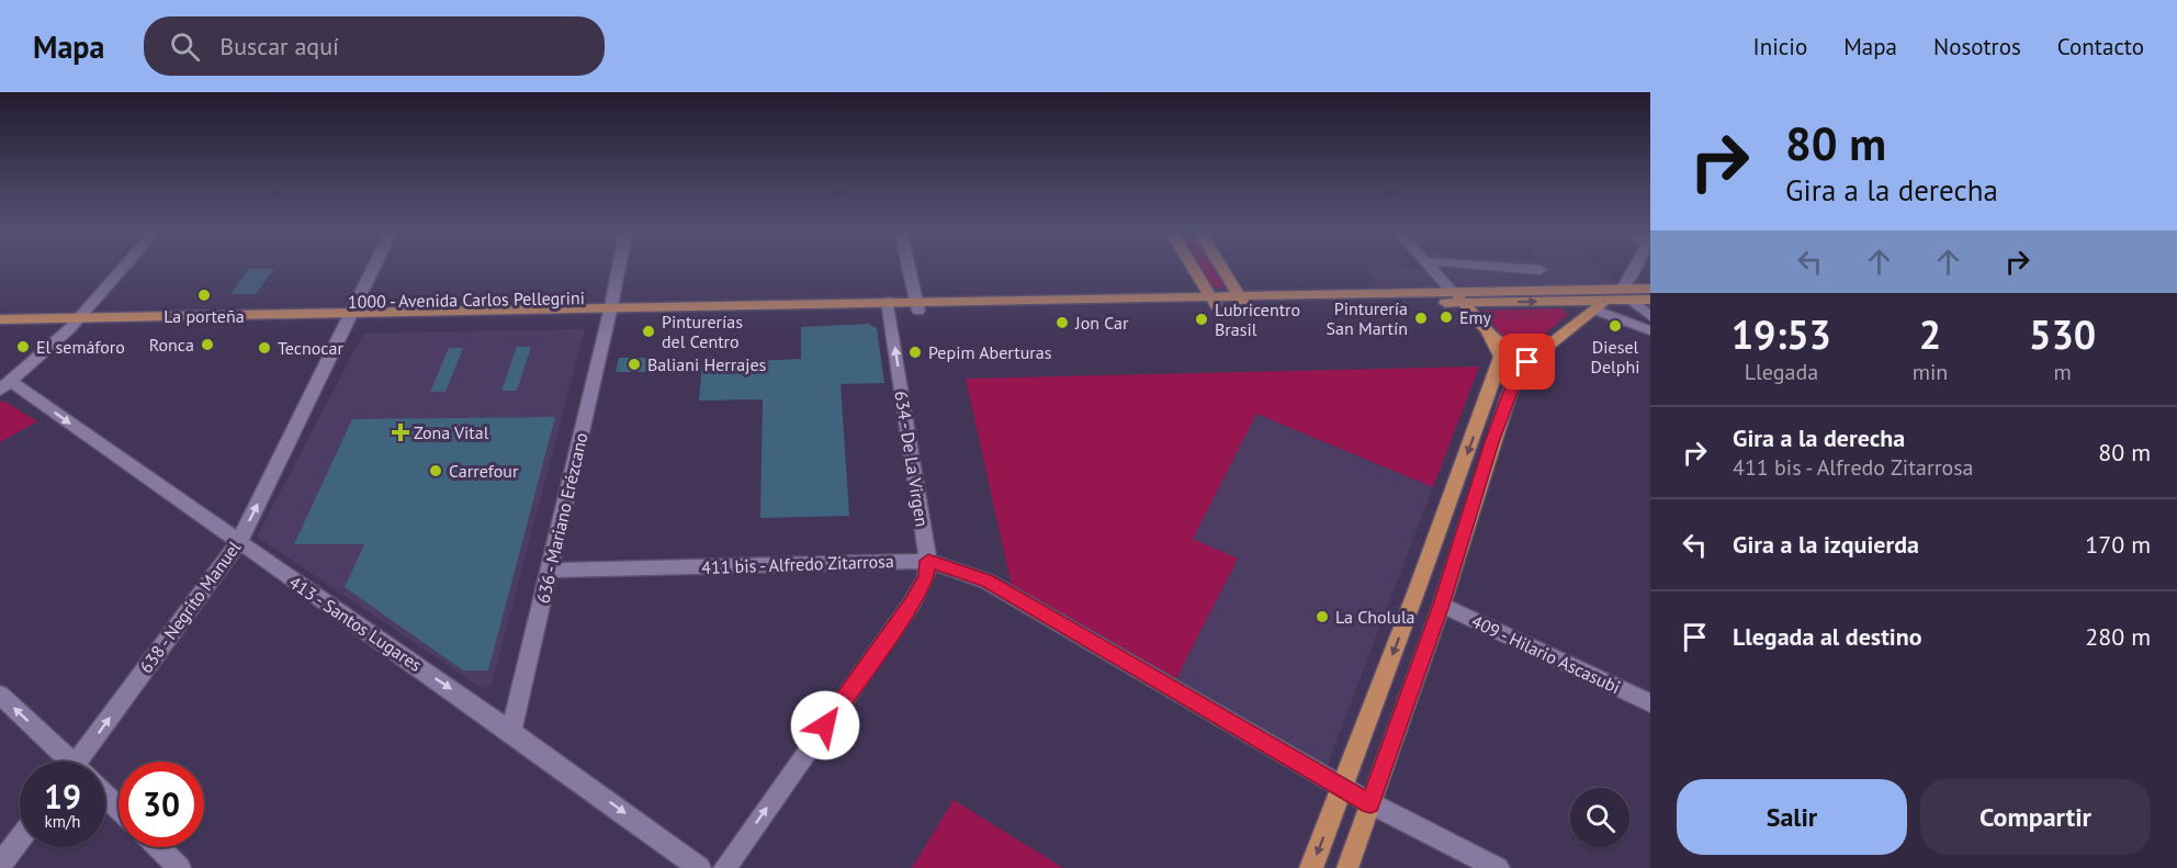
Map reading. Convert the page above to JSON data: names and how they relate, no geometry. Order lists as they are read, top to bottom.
{
  "streets": {
    "main road": ["1000 - Avenida Carlos Pellegrini"],
    "street": [
      "634 - De La Virgen",
      "636 - Mariano Erézcano",
      "411 bis - Alfredo Zitarrosa",
      "638 - Negrito Manuel",
      "413 - Santos Lugares",
      "409 - Hilario Ascasubi"
    ]
  },
  "crossings": [
    ["1000 - Avenida Carlos Pellegrini", "634 - De La Virgen"],
    ["1000 - Avenida Carlos Pellegrini", "636 - Mariano Erézcano"],
    ["1000 - Avenida Carlos Pellegrini", "638 - Negrito Manuel"],
    ["634 - De La Virgen", "411 bis - Alfredo Zitarrosa"],
    ["636 - Mariano Erézcano", "411 bis - Alfredo Zitarrosa"],
    ["636 - Mariano Erézcano", "413 - Santos Lugares"],
    ["638 - Negrito Manuel", "413 - Santos Lugares"]
  ],
  "one_way": ["634 - De La Virgen", "638 - Negrito Manuel", "413 - Santos Lugares"],
  "places": {
    "other": [
      "La porteña",
      "Emy",
      "Pinturería San Martín",
      "Lubricentro Brasil",
      "Jon Car",
      "Diesel Delphi",
      "Pinturerías del Centro",
      "Ronca",
      "El semáforo",
      "Tecnocar",
      "Pepim Aberturas",
      "Baliani Herrajes",
      "Carrefour",
      "La Cholula"
    ],
    "health": ["Zona Vital"]
  },
  "page": {
    "header": "Mapa",
    "search": "Buscar aquí",
    "nav": [
      "Inicio",
      "Mapa",
      "Nosotros",
      "Contacto"
    ],
    "turn": ["80 m", "Gira a la derecha"],
    "eta": [
      "19:53",
      "Llegada",
      "2",
      "min",
      "530",
      "m"
    ],
    "list": [
      {
        "name": "Gira a la derecha",
        "note": "411 bis - Alfredo Zitarrosa",
        "value": "80 m"
      },
      {
        "name": "Gira a la izquierda",
        "value": "170 m"
      },
      {
        "name": "Llegada al destino",
        "value": "280 m"
      }
    ],
    "speed": "19 km/h",
    "limit": "30",
    "buttons": ["Salir", "Compartir"]
  }
}
